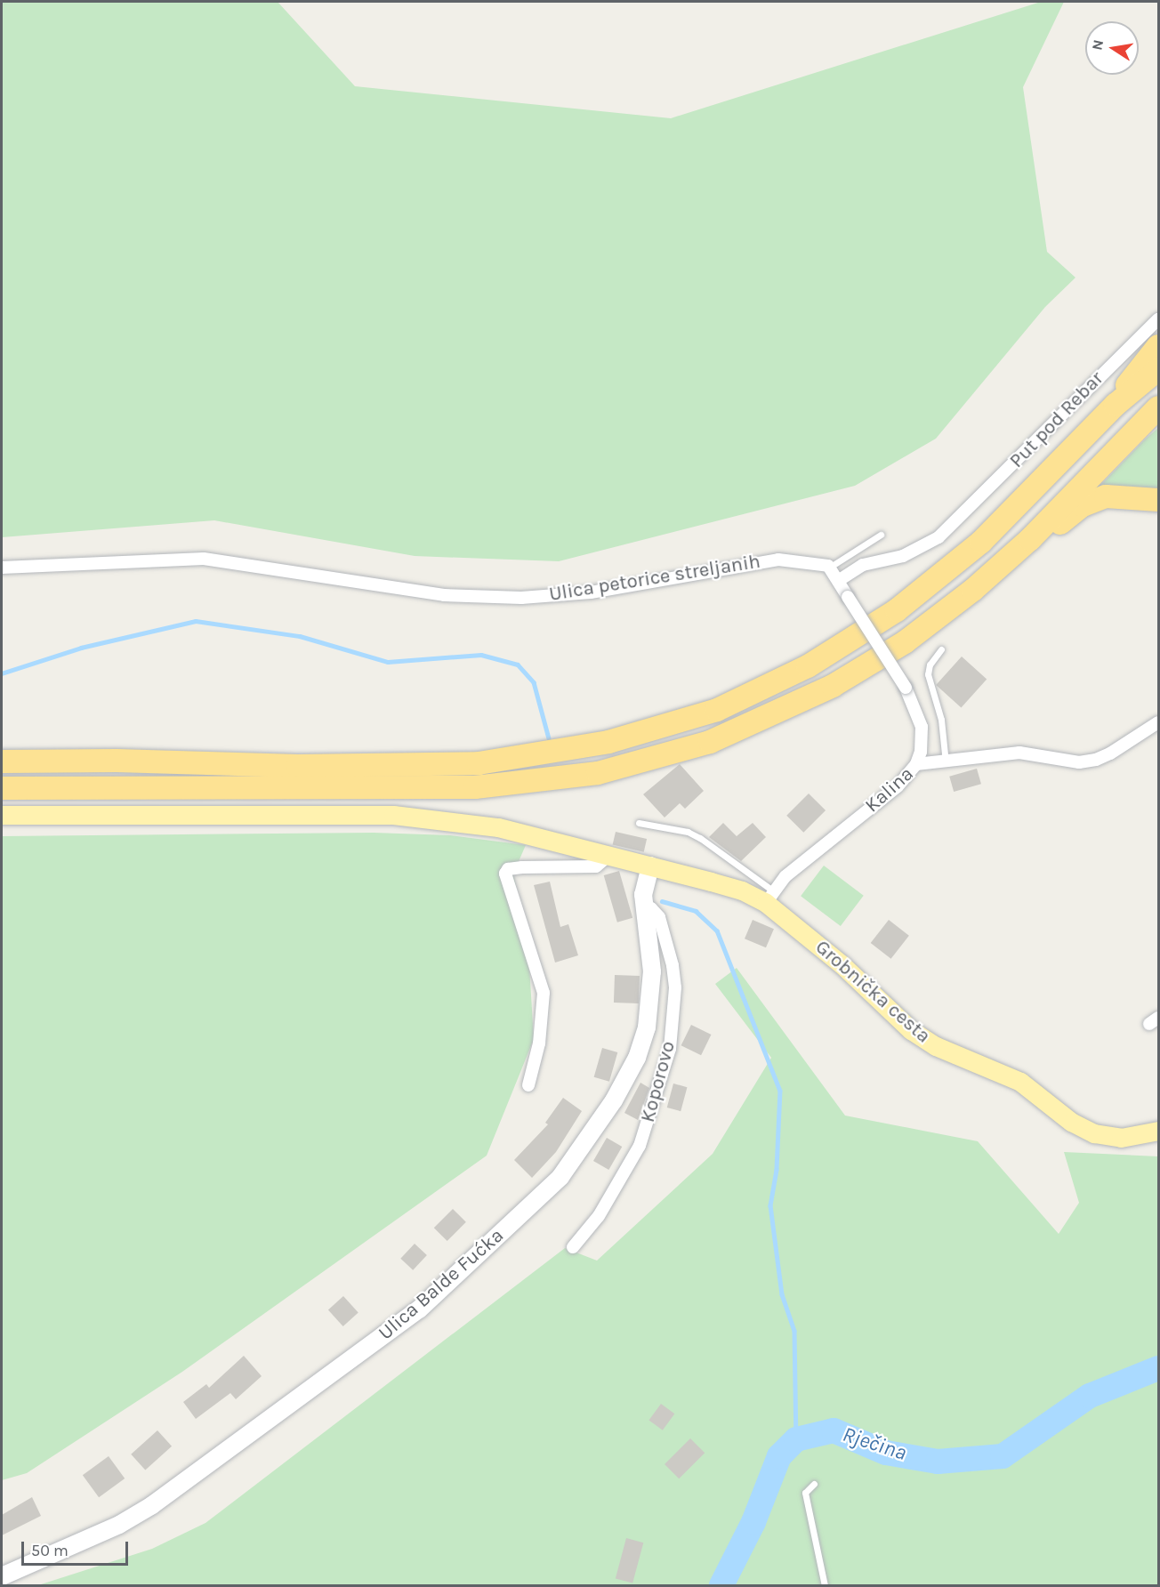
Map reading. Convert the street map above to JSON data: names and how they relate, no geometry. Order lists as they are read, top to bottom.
{
  "streets": {
    "main road": ["Grobnička cesta", "Ulica Balde Fućka"],
    "street": [
      "Put pod Rebar",
      "Ulica petorice streljanih",
      "Kalina",
      "Koporovo"
    ]
  },
  "crossings": [
    ["Kalina", "Grobnička cesta"],
    ["Koporovo", "Ulica Balde Fućka"]
  ],
  "water": ["Rječina"],
  "scale_bar": "50 m",
  "north": "left"
}
